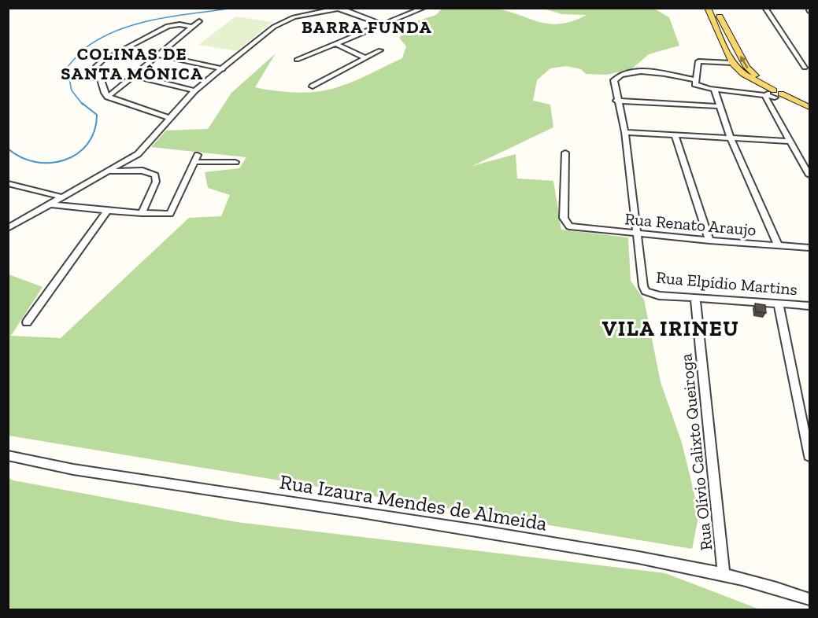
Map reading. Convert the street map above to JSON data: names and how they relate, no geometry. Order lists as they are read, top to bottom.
{
  "streets": {
    "street": [
      "Rua Renato Araujo",
      "Rua Elpídio Martins",
      "Rua Olívio Calixto Queiroga",
      "Rua Izaura Mendes de Almeida"
    ]
  },
  "crossings": [
    ["Rua Renato Araujo", "Rua Elpídio Martins"],
    ["Rua Elpídio Martins", "Rua Olívio Calixto Queiroga"],
    ["Rua Olívio Calixto Queiroga", "Rua Izaura Mendes de Almeida"]
  ],
  "districts": ["BARRA FUNDA", "COLINAS DE SANTA MÔNICA", "VILA IRINEU"]
}
